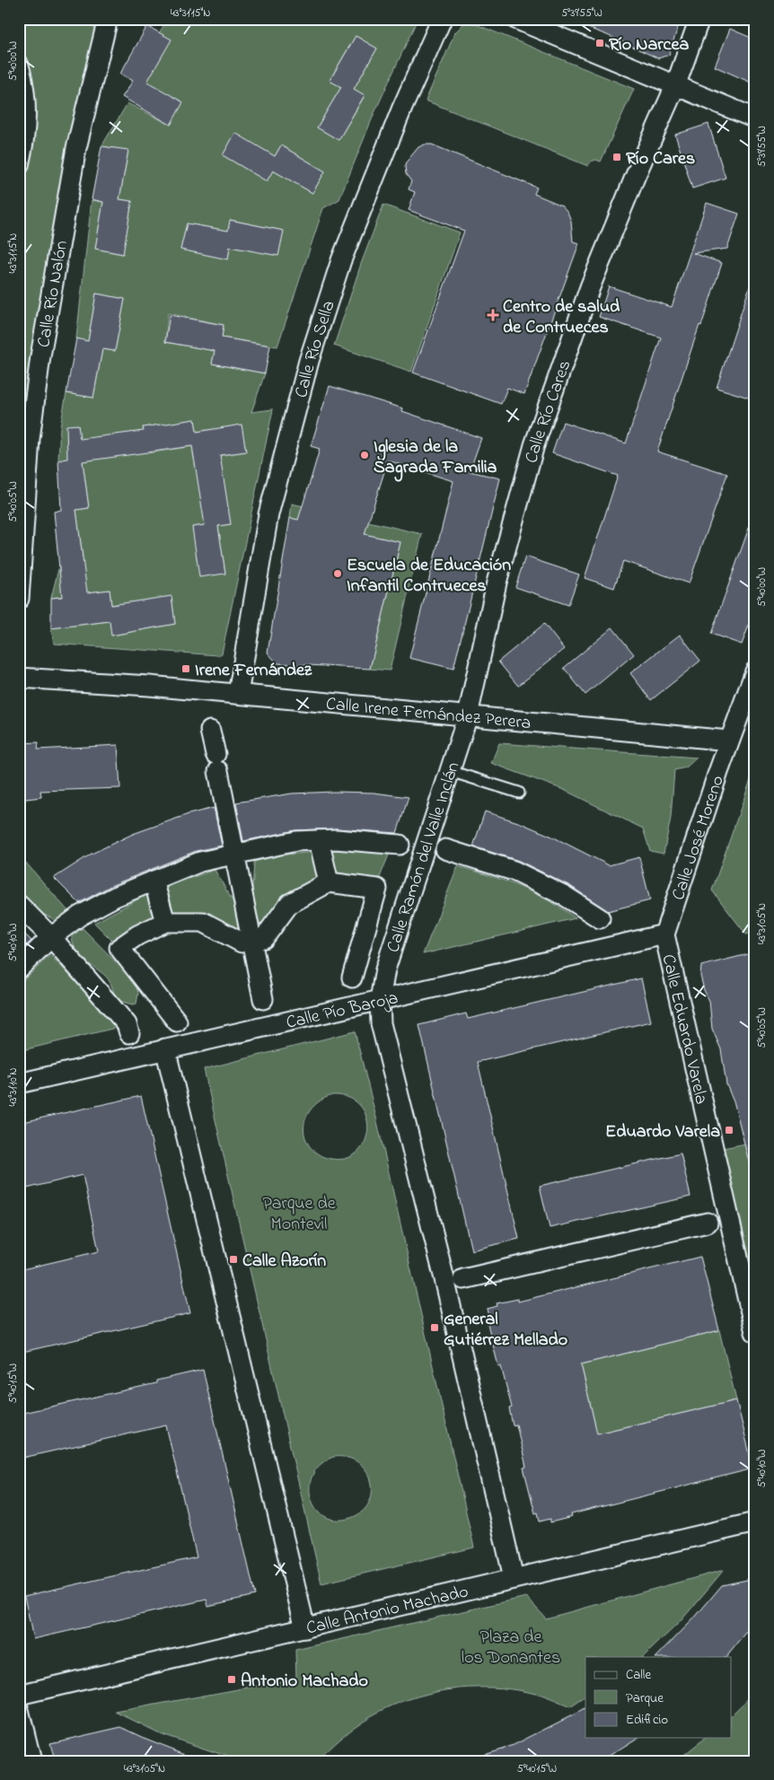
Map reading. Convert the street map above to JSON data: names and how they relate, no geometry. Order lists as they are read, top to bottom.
{
  "streets": {
    "street": [
      "Calle Río Nalón",
      "Calle Río Sella",
      "Calle Río Cares",
      "Calle Irene Fernández Perera",
      "Calle José Moreno",
      "Calle Ramón del Valle Inclán",
      "Calle Pío Baroja",
      "Calle Eduardo Varela",
      "Calle Antonio Machado"
    ]
  },
  "crossings": [
    ["Calle Río Sella", "Calle Irene Fernández Perera"],
    ["Calle Río Cares", "Calle Irene Fernández Perera"],
    ["Calle Río Cares", "Calle Ramón del Valle Inclán"],
    ["Calle Irene Fernández Perera", "Calle José Moreno"],
    ["Calle Irene Fernández Perera", "Calle Ramón del Valle Inclán"],
    ["Calle José Moreno", "Calle Pío Baroja"],
    ["Calle José Moreno", "Calle Eduardo Varela"],
    ["Calle Ramón del Valle Inclán", "Calle Pío Baroja"],
    ["Calle Ramón del Valle Inclán", "Calle Antonio Machado"],
    ["Calle Pío Baroja", "Calle Eduardo Varela"]
  ],
  "parks": ["Parque de Montevil", "Plaza de los Donantes"],
  "places": {
    "transit": [
      "Río Narcea",
      "Río Cares",
      "Irene Fernández",
      "Eduardo Varela",
      "Calle Azorín",
      "General Gutiérrez Mellado",
      "Antonio Machado"
    ],
    "health": ["Centro de salud de Contrueces"],
    "other": ["Iglesia de la Sagrada Familia", "Escuela de Educación Infantil Contrueces"]
  },
  "legend": ["Calle", "Parque", "Edificio"],
  "coordinates": [
    "43°31'15\"N",
    "5°39'55\"W",
    "5°40'00\"W",
    "5°40'05\"W",
    "43°31'05\"N",
    "5°40'10\"W",
    "43°31'10\"N",
    "5°40'15\"W"
  ]
}
